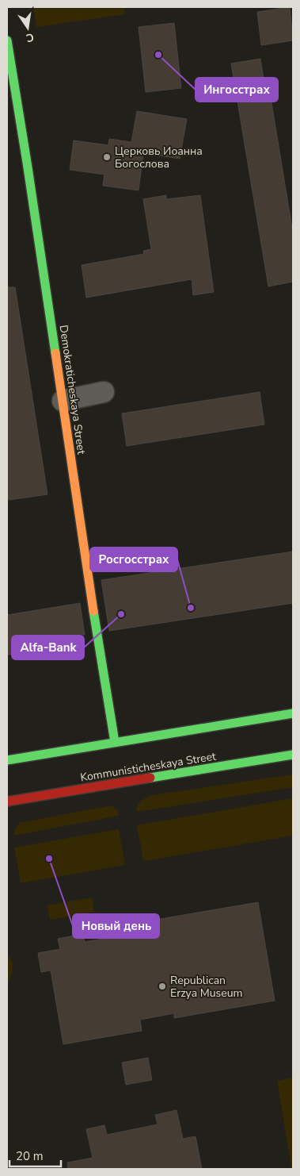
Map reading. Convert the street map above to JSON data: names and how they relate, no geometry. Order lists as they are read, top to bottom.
{
  "streets": {
    "street": ["Demokraticheskaya Street", "Kommunisticheskaya Street"]
  },
  "places": [
    "Ингосстрах",
    "Церковь Иоанна Богослова",
    "Росгосстрах",
    "Alfa-Bank",
    "Новый день",
    "Republican Erzya Museum"
  ],
  "scale_bar": "20 m",
  "north": "bottom"
}
